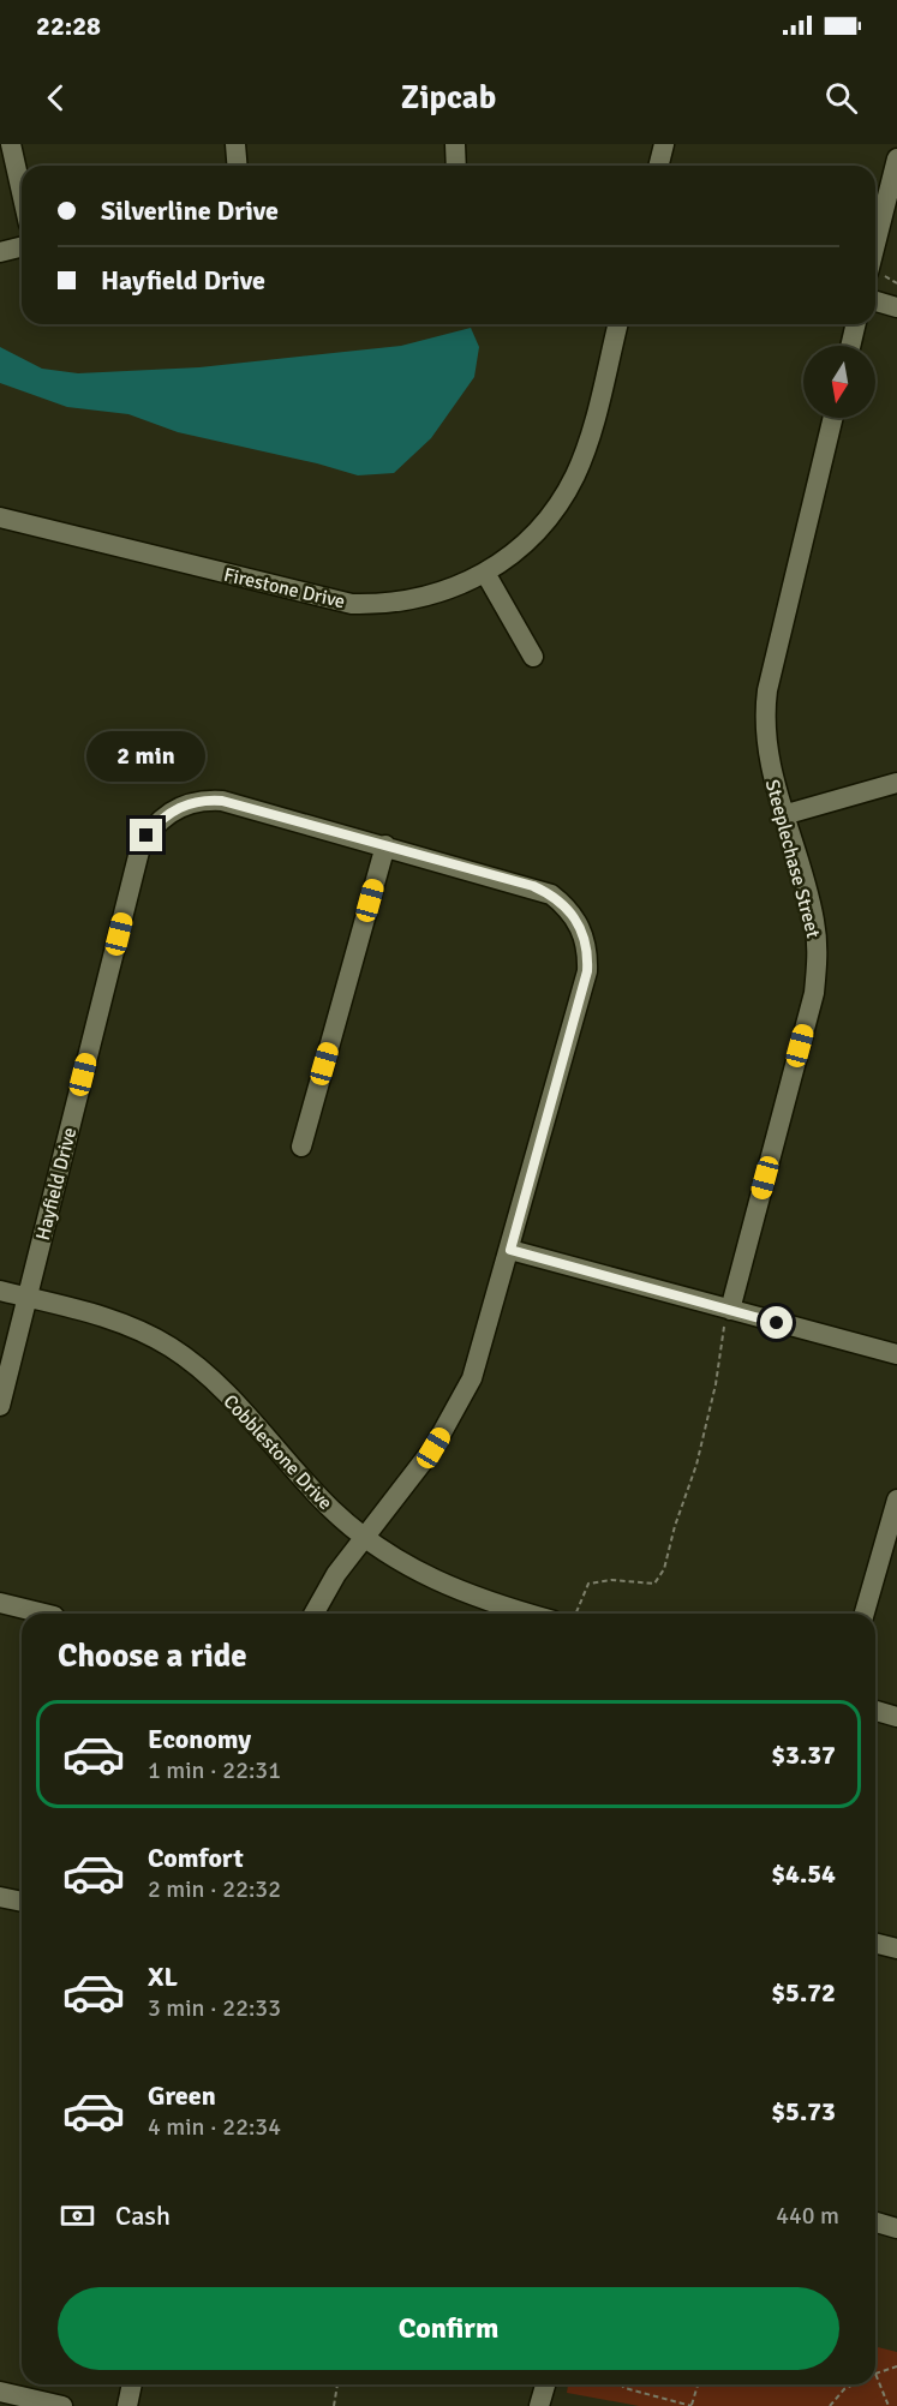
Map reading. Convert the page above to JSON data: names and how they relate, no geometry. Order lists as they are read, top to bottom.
{
  "streets": {
    "street": [
      "Firestone Drive",
      "Steeplechase Street",
      "Hayfield Drive",
      "Cobblestone Drive"
    ]
  },
  "crossings": [
    ["Hayfield Drive", "Cobblestone Drive"]
  ],
  "north": "bottom",
  "page": {
    "status": "22:28",
    "header": "Zipcab",
    "banner": ["Silverline Drive", "Hayfield Drive"],
    "bubble": "2 min",
    "heading": "Choose a ride",
    "list": [
      {
        "name": "Economy",
        "note": "1 min · 22:31",
        "value": "$3.37"
      },
      {
        "name": "Comfort",
        "note": "2 min · 22:32",
        "value": "$4.54"
      },
      {
        "name": "XL",
        "note": "3 min · 22:33",
        "value": "$5.72"
      },
      {
        "name": "Green",
        "note": "4 min · 22:34",
        "value": "$5.73"
      }
    ],
    "pay": ["Cash", "440 m"],
    "buttons": "Confirm"
  }
}
